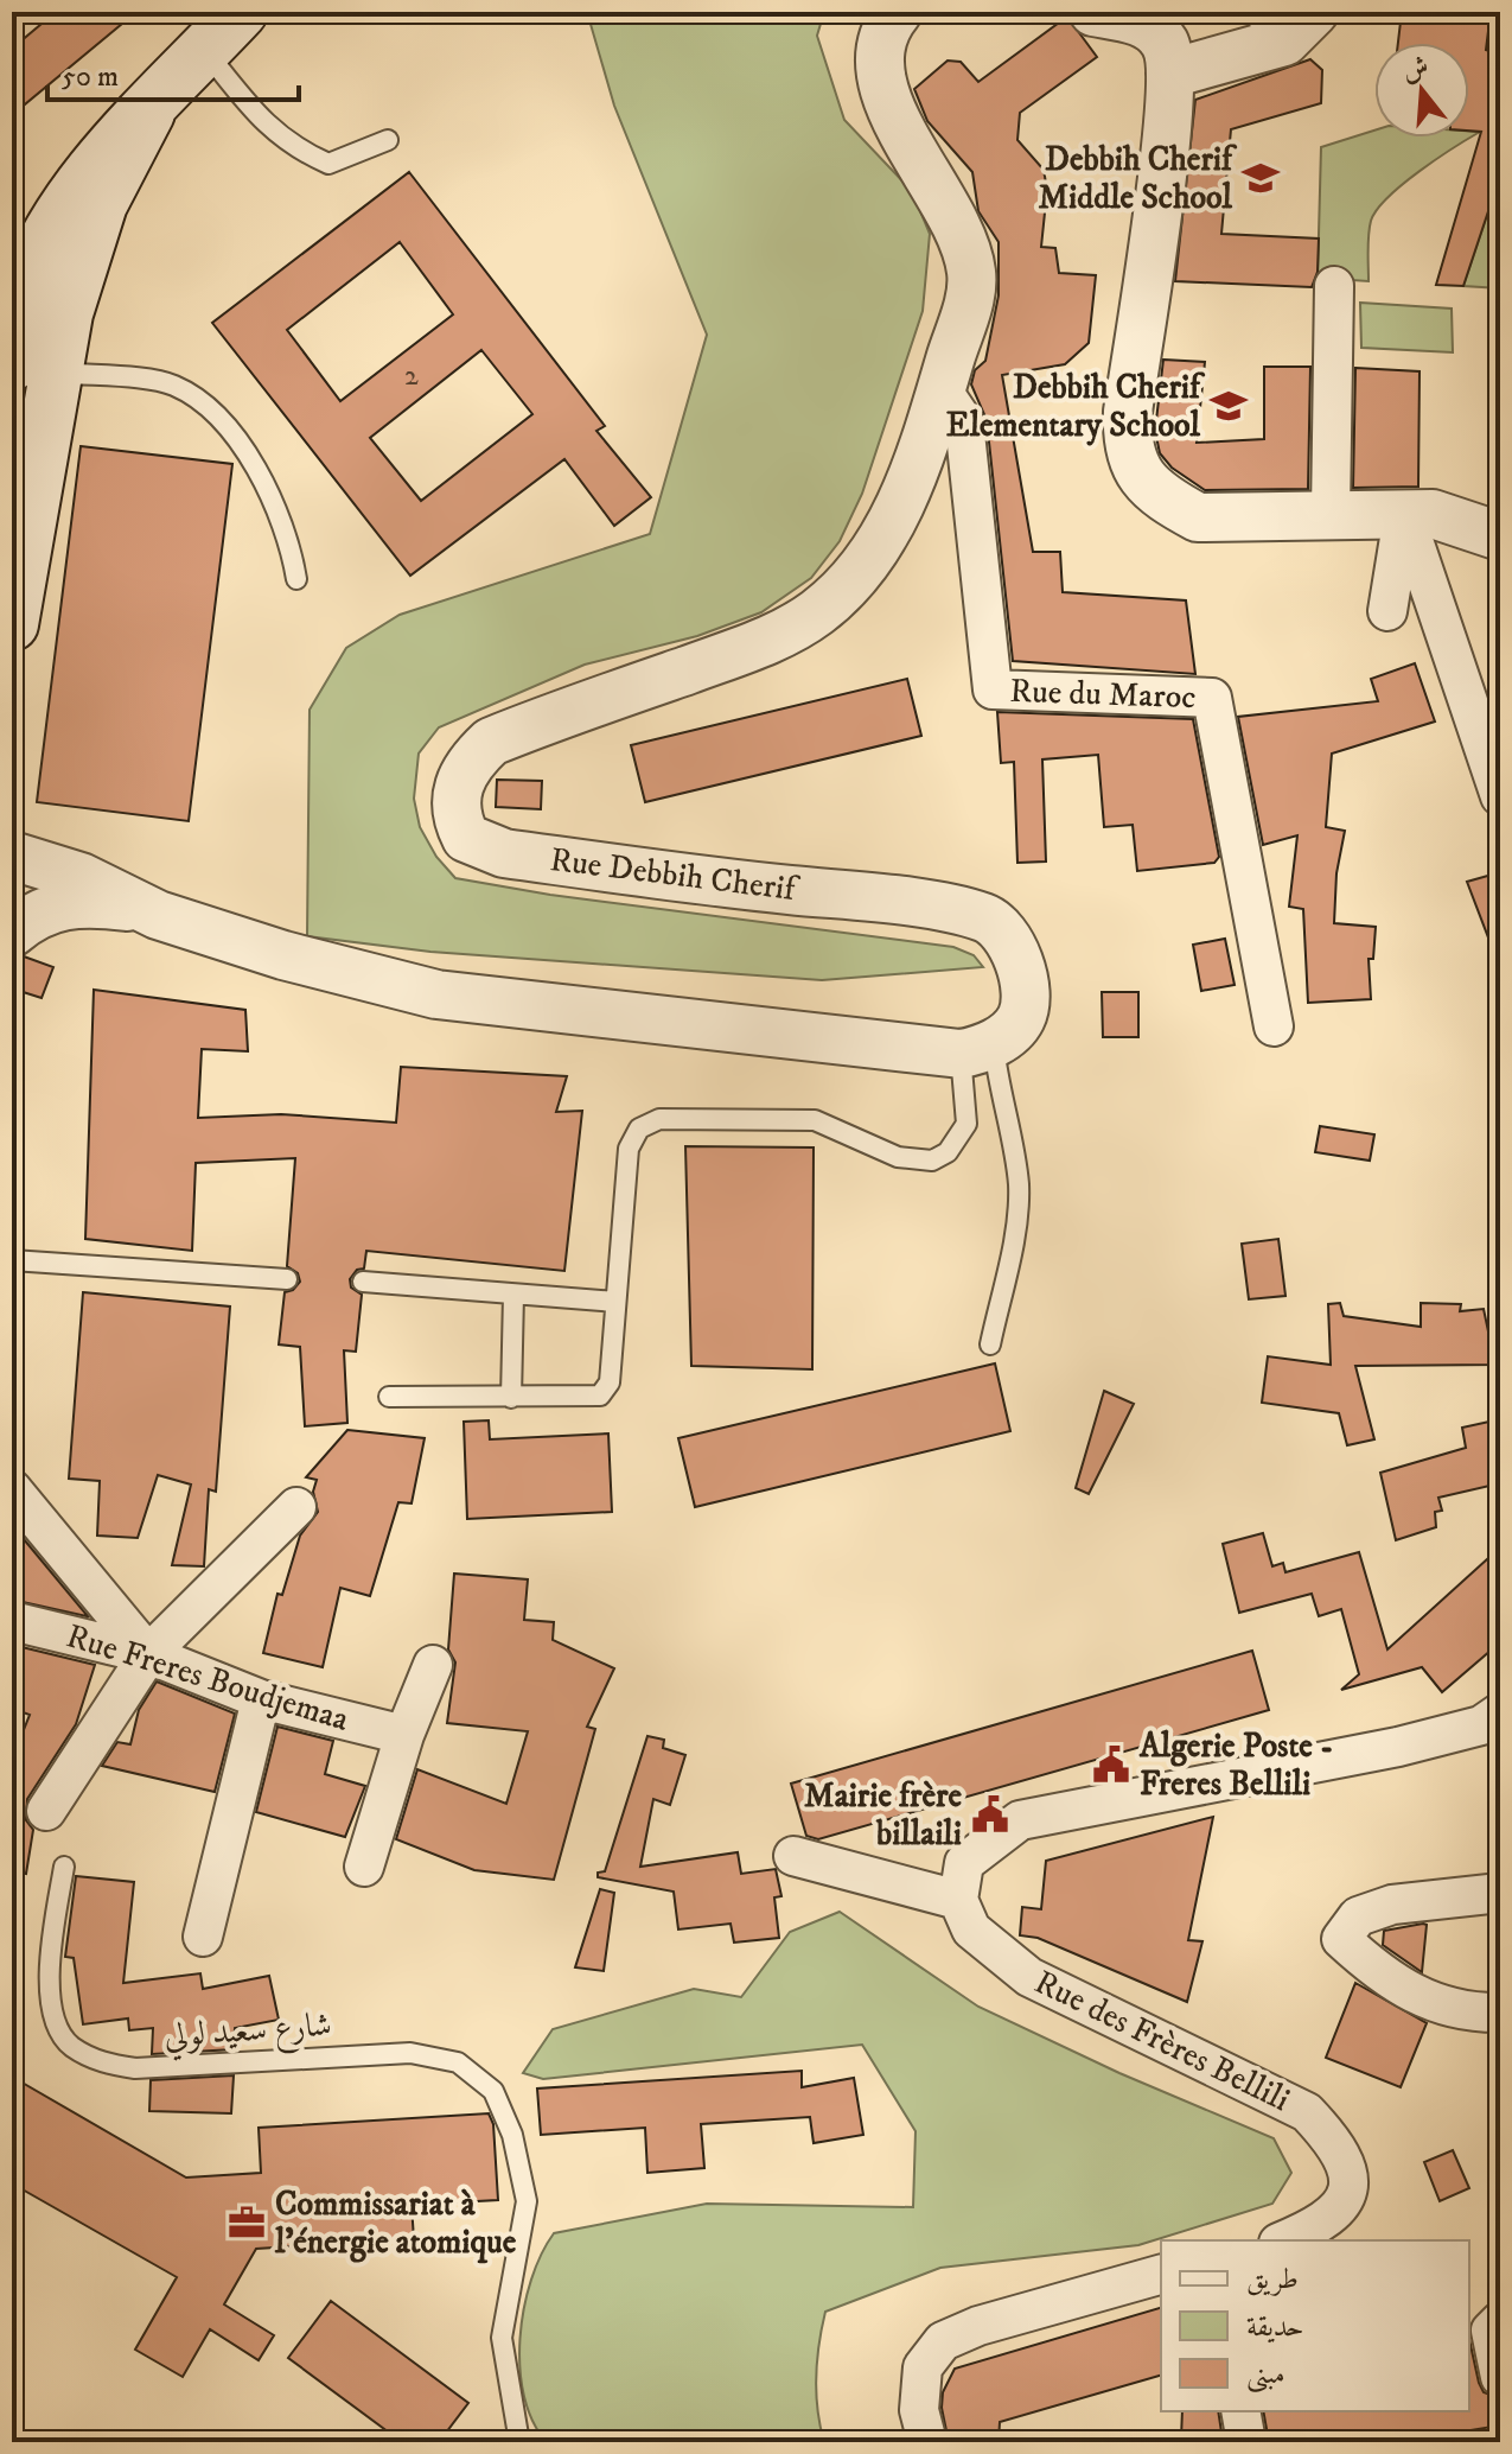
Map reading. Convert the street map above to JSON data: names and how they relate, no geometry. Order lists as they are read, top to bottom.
{
  "streets": {
    "street": [
      "Rue du Maroc",
      "Rue Debbih Cherif",
      "Rue Freres Boudjemaa",
      "Rue des Frères Bellili"
    ],
    "lane": ["شارع سعيد لولي"]
  },
  "crossings": [
    ["Rue du Maroc", "Rue Debbih Cherif"]
  ],
  "places": {
    "school or university": ["Debbih Cherif Middle School", "Debbih Cherif Elementary School"],
    "public building": ["Algerie Poste - Freres Bellili", "Mairie frère billaili"],
    "office": ["Commissariat à l'énergie atomique"]
  },
  "house_numbers": ["2"],
  "legend": ["طريق", "حديقة", "مبنى"],
  "scale_bar": "50 m",
  "north": "top"
}
